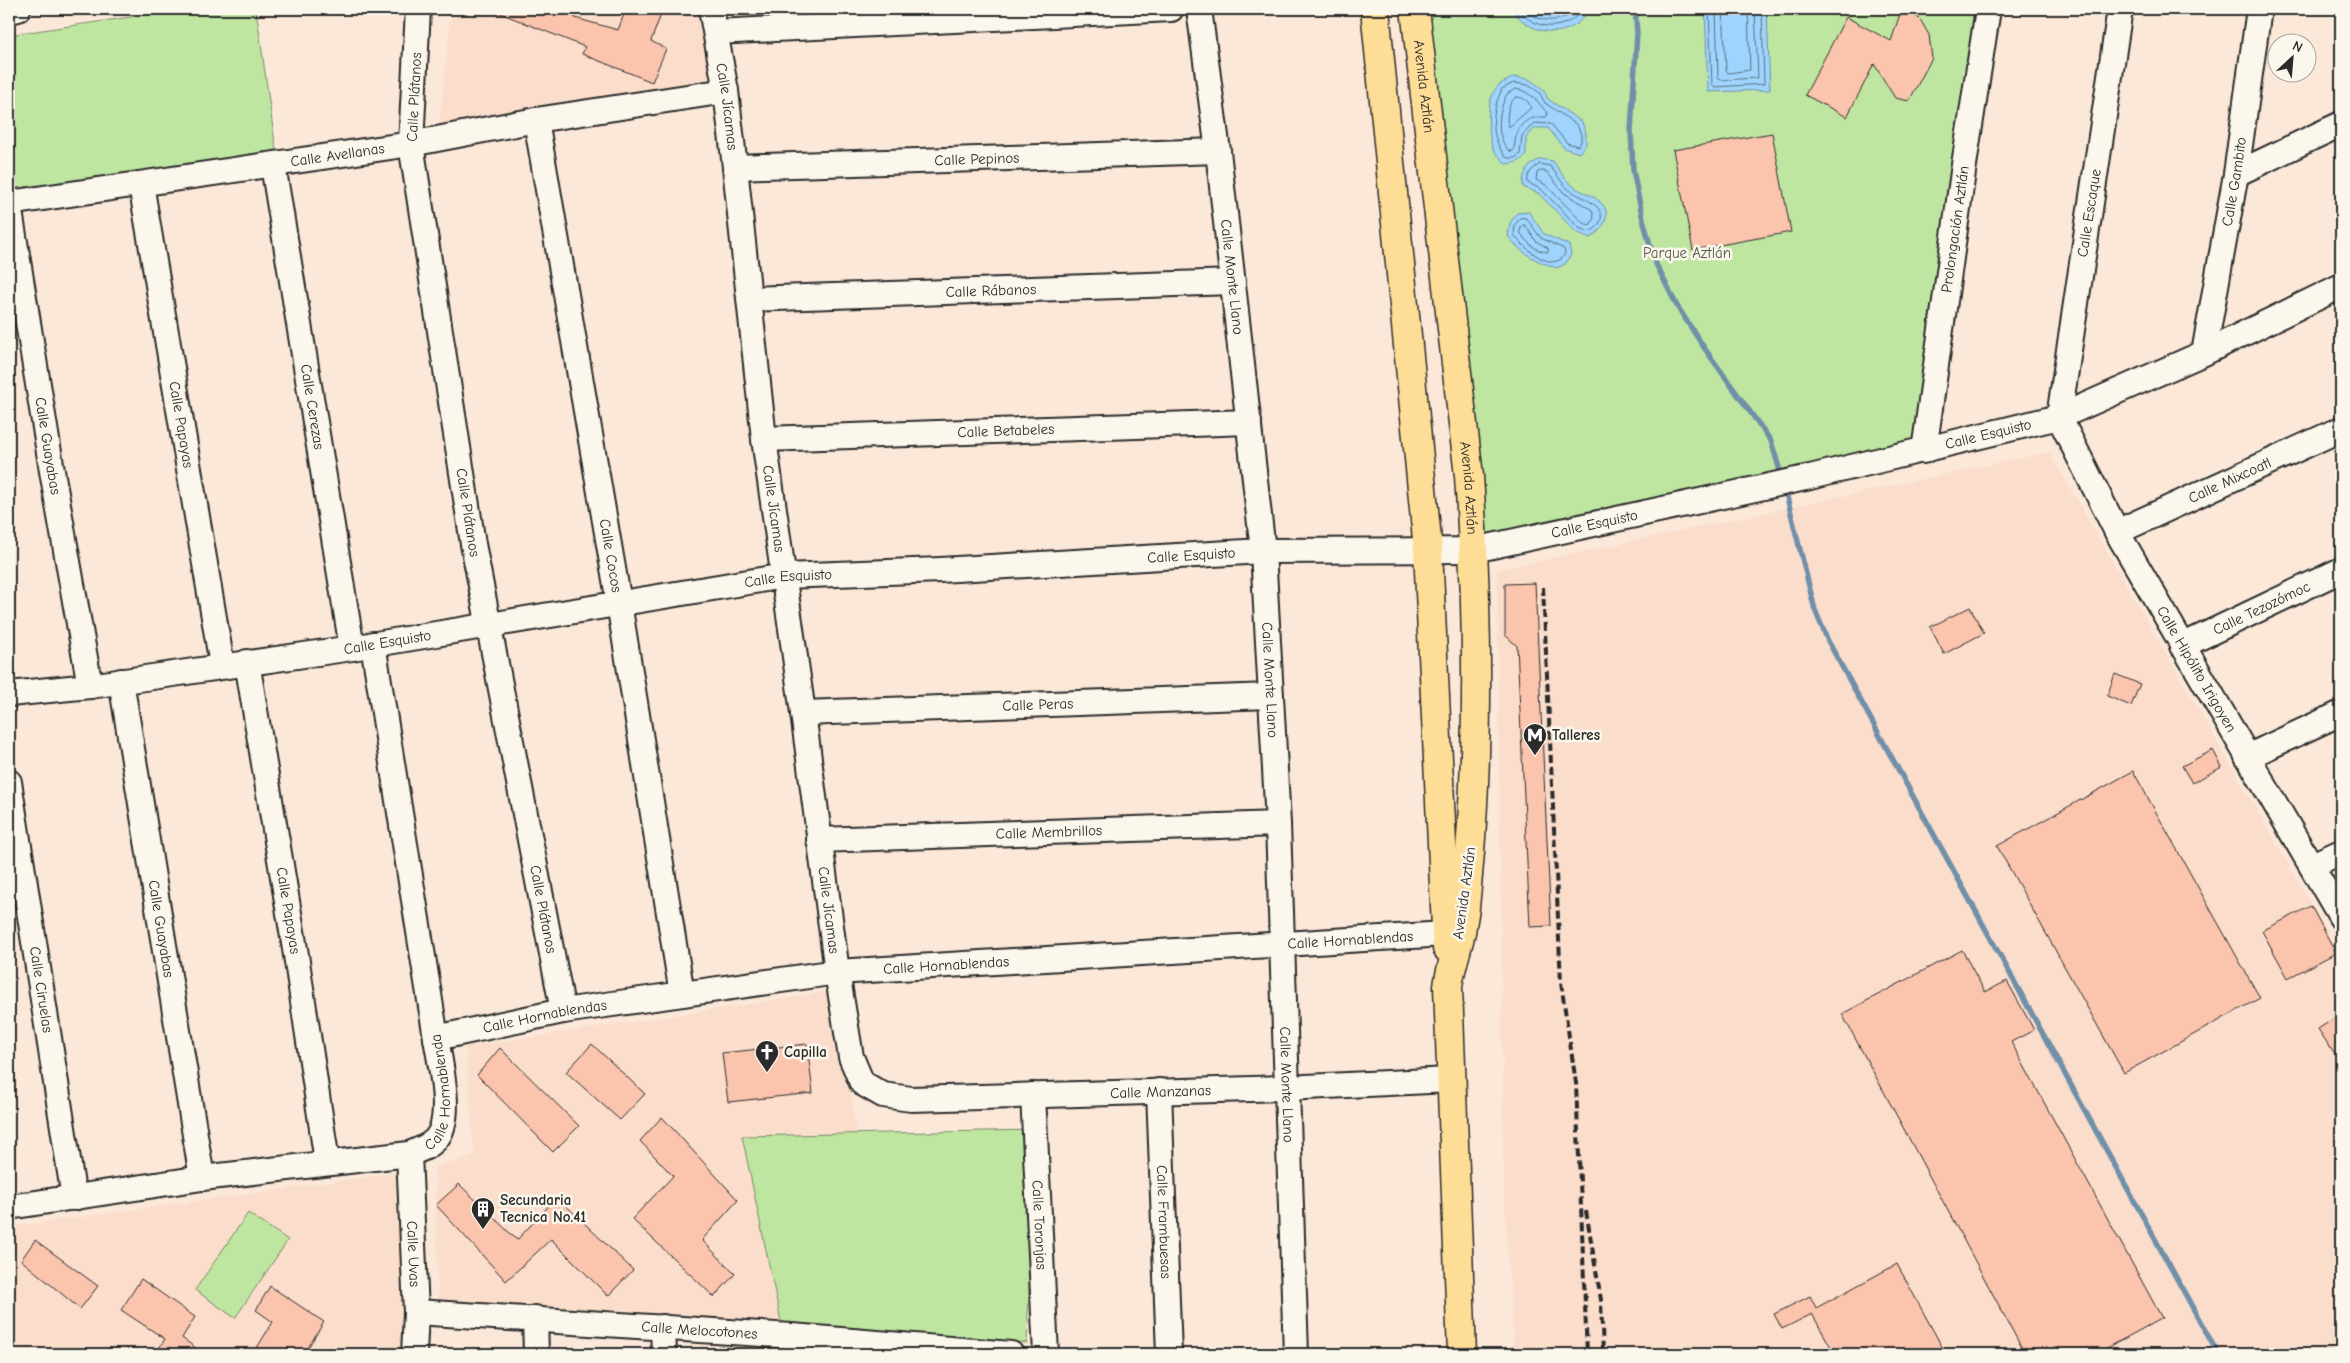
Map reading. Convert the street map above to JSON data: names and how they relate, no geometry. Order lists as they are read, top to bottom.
{
  "streets": {
    "main road": ["Avenida Aztlán"],
    "street": [
      "Calle Plátanos",
      "Calle Jícamas",
      "Calle Avellanas",
      "Calle Pepinos",
      "Calle Gambito",
      "Calle Escaque",
      "Prolongación Aztlán",
      "Calle Monte Llano",
      "Calle Rábanos",
      "Calle Cerezas",
      "Calle Papayas",
      "Calle Betabeles",
      "Calle Esquisto",
      "Calle Guayabas",
      "Calle Mixcoatl",
      "Calle Cocos",
      "Calle Tezozómoc",
      "Calle Hipólito Irigoyen",
      "Calle Peras",
      "Calle Membrillos",
      "Calle Hornablendas",
      "Calle Ciruelas",
      "Calle Hornablenda",
      "Calle Manzanas",
      "Calle Frambuesas",
      "Calle Toronjas",
      "Calle Uvas",
      "Calle Melocotones"
    ]
  },
  "crossings": [
    ["Avenida Aztlán", "Calle Esquisto"],
    ["Avenida Aztlán", "Calle Hornablendas"],
    ["Avenida Aztlán", "Calle Manzanas"],
    ["Calle Plátanos", "Calle Avellanas"],
    ["Calle Plátanos", "Calle Esquisto"],
    ["Calle Plátanos", "Calle Hornablendas"],
    ["Calle Jícamas", "Calle Avellanas"],
    ["Calle Jícamas", "Calle Pepinos"],
    ["Calle Jícamas", "Calle Rábanos"],
    ["Calle Jícamas", "Calle Betabeles"],
    ["Calle Jícamas", "Calle Esquisto"],
    ["Calle Jícamas", "Calle Peras"],
    ["Calle Jícamas", "Calle Membrillos"],
    ["Calle Jícamas", "Calle Hornablendas"],
    ["Calle Jícamas", "Calle Manzanas"],
    ["Calle Avellanas", "Calle Cerezas"],
    ["Calle Avellanas", "Calle Papayas"],
    ["Calle Avellanas", "Calle Guayabas"],
    ["Calle Avellanas", "Calle Cocos"],
    ["Calle Pepinos", "Calle Monte Llano"],
    ["Calle Gambito", "Calle Esquisto"],
    ["Calle Escaque", "Calle Esquisto"],
    ["Calle Escaque", "Calle Hipólito Irigoyen"],
    ["Prolongación Aztlán", "Calle Esquisto"],
    ["Calle Monte Llano", "Calle Rábanos"],
    ["Calle Monte Llano", "Calle Betabeles"],
    ["Calle Monte Llano", "Calle Esquisto"],
    ["Calle Monte Llano", "Calle Peras"],
    ["Calle Monte Llano", "Calle Membrillos"],
    ["Calle Monte Llano", "Calle Hornablendas"],
    ["Calle Monte Llano", "Calle Manzanas"],
    ["Calle Cerezas", "Calle Esquisto"],
    ["Calle Cerezas", "Calle Hornablenda"],
    ["Calle Papayas", "Calle Esquisto"],
    ["Calle Papayas", "Calle Hornablenda"],
    ["Calle Esquisto", "Calle Guayabas"],
    ["Calle Esquisto", "Calle Cocos"],
    ["Calle Esquisto", "Calle Hipólito Irigoyen"],
    ["Calle Esquisto", "Calle Hornablenda"],
    ["Calle Guayabas", "Calle Hornablenda"],
    ["Calle Mixcoatl", "Calle Hipólito Irigoyen"],
    ["Calle Cocos", "Calle Hornablendas"],
    ["Calle Tezozómoc", "Calle Hipólito Irigoyen"],
    ["Calle Hornablendas", "Calle Hornablenda"],
    ["Calle Ciruelas", "Calle Hornablenda"],
    ["Calle Hornablenda", "Calle Uvas"],
    ["Calle Manzanas", "Calle Frambuesas"],
    ["Calle Manzanas", "Calle Toronjas"],
    ["Calle Uvas", "Calle Melocotones"]
  ],
  "parks": ["Parque Aztlán"],
  "places": {
    "metro station": ["Talleres"],
    "church": ["Capilla"],
    "building": ["Secundaria Tecnica No.41"]
  },
  "north": "top right"
}
